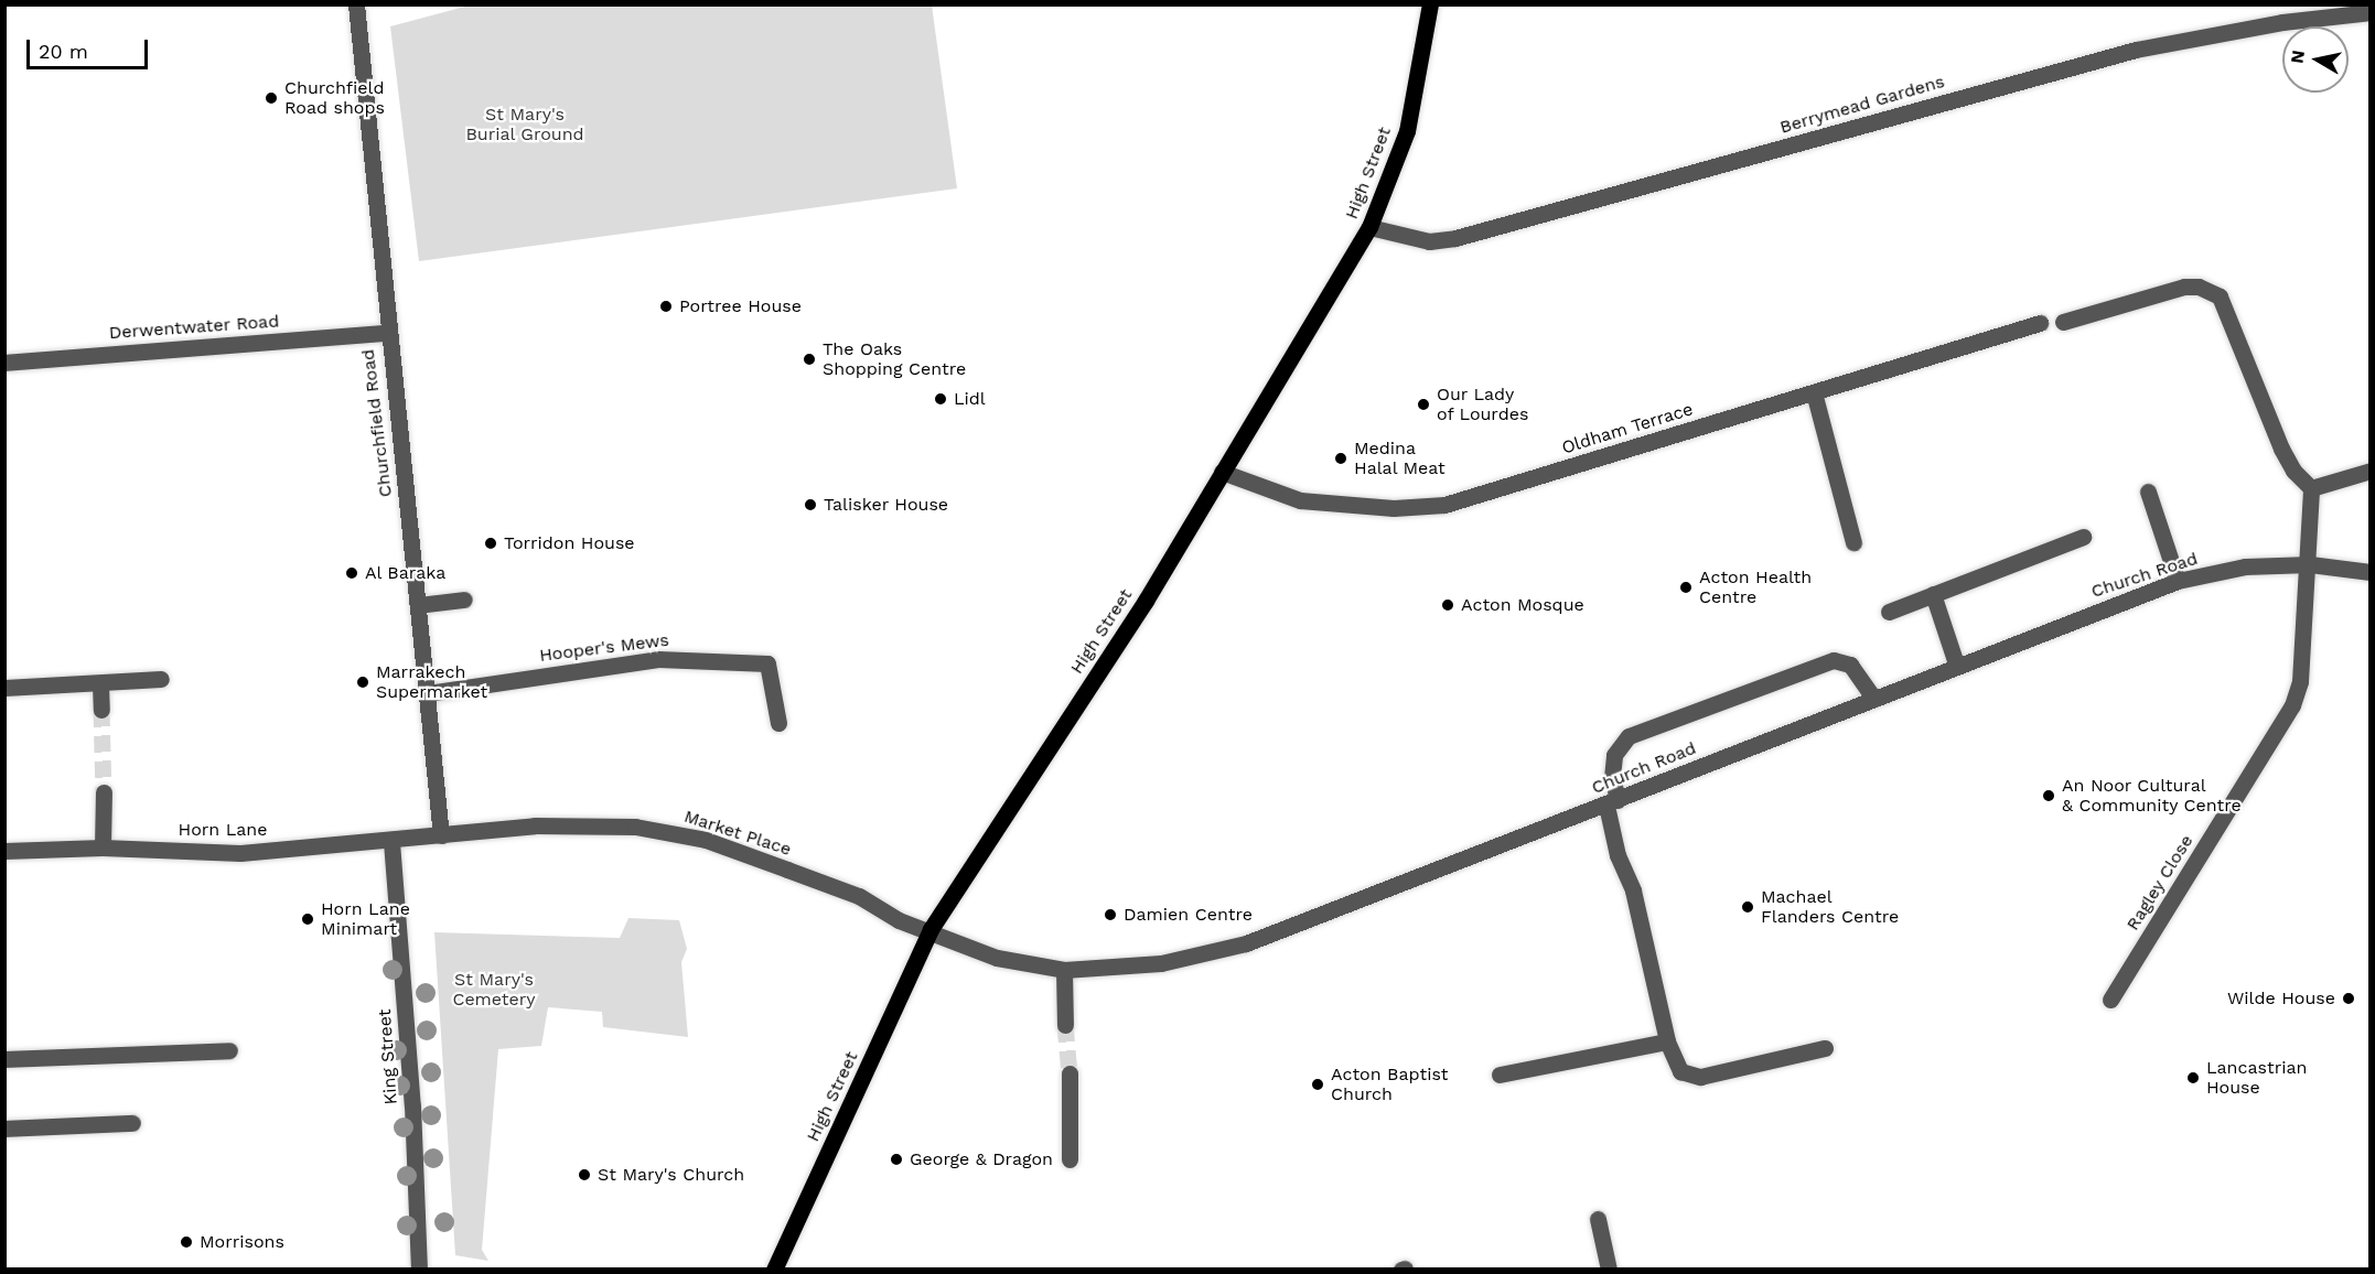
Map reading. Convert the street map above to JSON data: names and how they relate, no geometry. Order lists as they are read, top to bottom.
{
  "streets": {
    "main road": ["High Street"],
    "street": [
      "Berrymead Gardens",
      "Derwentwater Road",
      "Churchfield Road",
      "Oldham Terrace",
      "Church Road",
      "Hooper's Mews",
      "Horn Lane",
      "Market Place",
      "Ragley Close",
      "King Street"
    ]
  },
  "crossings": [
    ["Berrymead Gardens", "High Street"],
    ["High Street", "Oldham Terrace"],
    ["High Street", "Church Road"],
    ["High Street", "Market Place"],
    ["Derwentwater Road", "Churchfield Road"],
    ["Churchfield Road", "Hooper's Mews"],
    ["Churchfield Road", "Horn Lane"],
    ["Churchfield Road", "Market Place"],
    ["Church Road", "Market Place"],
    ["Church Road", "Ragley Close"],
    ["Horn Lane", "Market Place"],
    ["Horn Lane", "King Street"]
  ],
  "parks": ["St Mary's Burial Ground", "St Mary's Cemetery"],
  "places": [
    "Churchfield Road shops",
    "Portree House",
    "The Oaks Shopping Centre",
    "Lidl",
    "Our Lady of Lourdes",
    "Medina Halal Meat",
    "Talisker House",
    "Torridon House",
    "Al Baraka",
    "Acton Health Centre",
    "Acton Mosque",
    "Marrakech Supermarket",
    "An Noor Cultural & Community Centre",
    "Machael Flanders Centre",
    "Damien Centre",
    "Horn Lane Minimart",
    "Wilde House",
    "Lancastrian House",
    "Acton Baptist Church",
    "George & Dragon",
    "St Mary's Church",
    "Morrisons"
  ],
  "scale_bar": "20 m",
  "north": "left"
}
